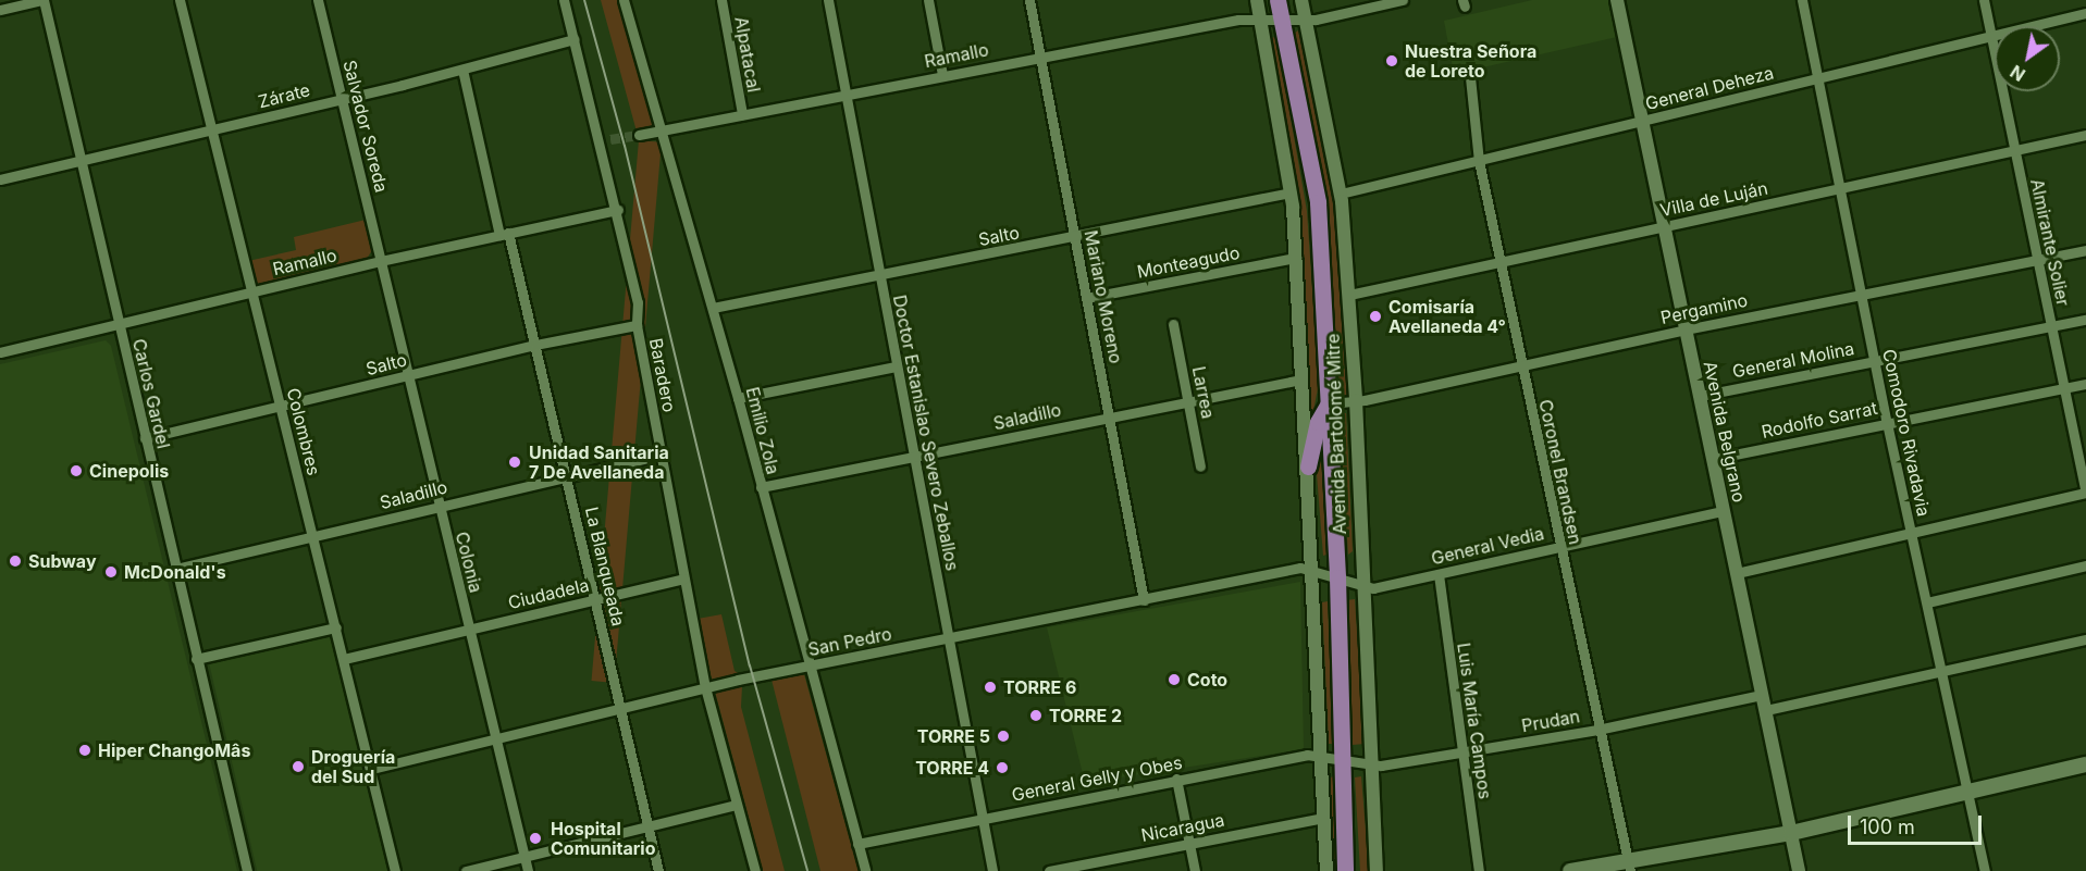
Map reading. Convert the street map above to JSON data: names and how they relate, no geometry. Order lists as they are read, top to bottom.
{
  "streets": {
    "main road": ["Avenida Bartolomé Mitre"],
    "street": [
      "Alpatacal",
      "Ramallo",
      "General Deheza",
      "Zárate",
      "Salvador Soreda",
      "Villa de Luján",
      "Salto",
      "Almirante Solier",
      "Monteagudo",
      "Mariano Moreno",
      "Pergamino",
      "General Molina",
      "Baradero",
      "Larrea",
      "Carlos Gardel",
      "Saladillo",
      "Rodolfo Sarrat",
      "Emilio Zola",
      "Colombres",
      "Avenida Belgrano",
      "Doctor Estanislao Severo Zeballos",
      "Comodoro Rivadavia",
      "Coronel Brandsen",
      "General Vedia",
      "Colonia",
      "La Blanqueada",
      "Ciudadela",
      "San Pedro",
      "Luis María Campos",
      "Prudan",
      "General Gelly y Obes",
      "Nicaragua"
    ]
  },
  "crossings": [
    ["Alpatacal", "Ramallo"],
    ["Ramallo", "Salvador Soreda"],
    ["Ramallo", "Mariano Moreno"],
    ["Ramallo", "Baradero"],
    ["Ramallo", "Carlos Gardel"],
    ["Ramallo", "Emilio Zola"],
    ["Ramallo", "Colombres"],
    ["Ramallo", "Doctor Estanislao Severo Zeballos"],
    ["Ramallo", "Avenida Bartolomé Mitre"],
    ["Ramallo", "Colonia"],
    ["Ramallo", "La Blanqueada"],
    ["General Deheza", "Almirante Solier"],
    ["General Deheza", "Avenida Belgrano"],
    ["General Deheza", "Comodoro Rivadavia"],
    ["General Deheza", "Avenida Bartolomé Mitre"],
    ["General Deheza", "Coronel Brandsen"],
    ["Zárate", "Salvador Soreda"],
    ["Zárate", "Baradero"],
    ["Zárate", "Carlos Gardel"],
    ["Zárate", "Colombres"],
    ["Zárate", "La Blanqueada"],
    ["Salvador Soreda", "Colonia"],
    ["Villa de Luján", "Almirante Solier"],
    ["Villa de Luján", "Avenida Belgrano"],
    ["Villa de Luján", "Comodoro Rivadavia"],
    ["Villa de Luján", "Avenida Bartolomé Mitre"],
    ["Villa de Luján", "Coronel Brandsen"],
    ["Salto", "Mariano Moreno"],
    ["Salto", "Baradero"],
    ["Salto", "Carlos Gardel"],
    ["Salto", "Emilio Zola"],
    ["Salto", "Colombres"],
    ["Salto", "Doctor Estanislao Severo Zeballos"],
    ["Salto", "Avenida Bartolomé Mitre"],
    ["Salto", "Colonia"],
    ["Salto", "La Blanqueada"],
    ["Almirante Solier", "Pergamino"],
    ["Almirante Solier", "General Molina"],
    ["Almirante Solier", "Rodolfo Sarrat"],
    ["Monteagudo", "Mariano Moreno"],
    ["Monteagudo", "Avenida Bartolomé Mitre"],
    ["Mariano Moreno", "Saladillo"],
    ["Mariano Moreno", "San Pedro"],
    ["Pergamino", "Avenida Belgrano"],
    ["Pergamino", "Comodoro Rivadavia"],
    ["Pergamino", "Avenida Bartolomé Mitre"],
    ["Pergamino", "Coronel Brandsen"],
    ["General Molina", "Avenida Belgrano"],
    ["General Molina", "Comodoro Rivadavia"],
    ["Baradero", "Saladillo"],
    ["Baradero", "Ciudadela"],
    ["Baradero", "San Pedro"],
    ["Larrea", "Saladillo"],
    ["Carlos Gardel", "Saladillo"],
    ["Saladillo", "Emilio Zola"],
    ["Saladillo", "Colombres"],
    ["Saladillo", "Doctor Estanislao Severo Zeballos"],
    ["Saladillo", "Avenida Bartolomé Mitre"],
    ["Saladillo", "Colonia"],
    ["Saladillo", "La Blanqueada"],
    ["Rodolfo Sarrat", "Avenida Belgrano"],
    ["Rodolfo Sarrat", "Comodoro Rivadavia"],
    ["Emilio Zola", "San Pedro"],
    ["Emilio Zola", "General Gelly y Obes"],
    ["Colombres", "Ciudadela"],
    ["Colombres", "San Pedro"],
    ["Avenida Belgrano", "General Vedia"],
    ["Avenida Belgrano", "Prudan"],
    ["Doctor Estanislao Severo Zeballos", "San Pedro"],
    ["Doctor Estanislao Severo Zeballos", "General Gelly y Obes"],
    ["Avenida Bartolomé Mitre", "General Vedia"],
    ["Avenida Bartolomé Mitre", "San Pedro"],
    ["Avenida Bartolomé Mitre", "Prudan"],
    ["Avenida Bartolomé Mitre", "General Gelly y Obes"],
    ["Avenida Bartolomé Mitre", "Nicaragua"],
    ["Coronel Brandsen", "General Vedia"],
    ["Coronel Brandsen", "Prudan"],
    ["General Vedia", "Luis María Campos"],
    ["Colonia", "Ciudadela"],
    ["Colonia", "San Pedro"],
    ["La Blanqueada", "Ciudadela"],
    ["La Blanqueada", "San Pedro"],
    ["Luis María Campos", "Prudan"],
    ["Prudan", "General Gelly y Obes"]
  ],
  "places": [
    "Nuestra Señora de Loreto",
    "Comisaría Avellaneda 4°",
    "Unidad Sanitaria 7 De Avellaneda",
    "Cinepolis",
    "Subway",
    "McDonald's",
    "Coto",
    "TORRE 6",
    "TORRE 2",
    "TORRE 5",
    "Hiper ChangoMâs",
    "Droguería del Sud",
    "TORRE 4",
    "Hospital Comunitario"
  ],
  "scale_bar": "100 m",
  "north": "bottom left"
}
